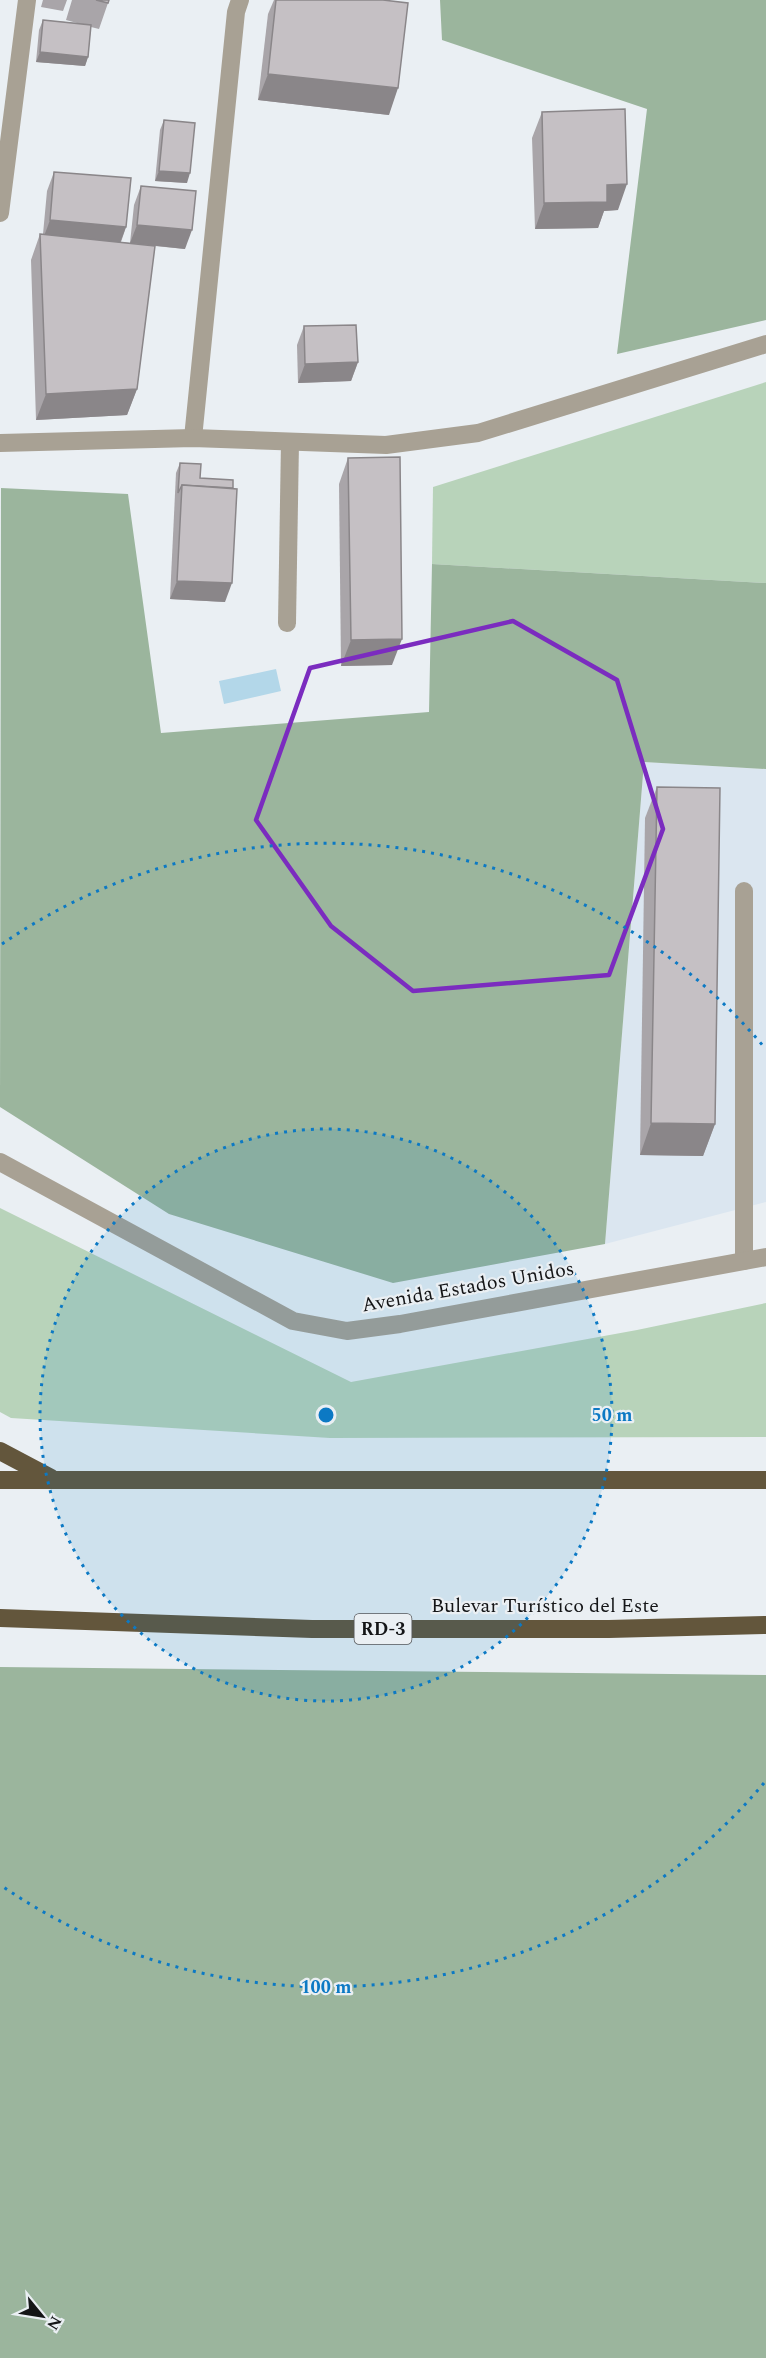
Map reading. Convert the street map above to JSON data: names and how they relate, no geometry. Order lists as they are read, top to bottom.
{
  "streets": {
    "highway": ["Bulevar Turístico del Este", "RD-3"],
    "street": ["Avenida Estados Unidos"]
  },
  "north": "bottom right",
  "rings": ["50 m", "100 m"]
}
